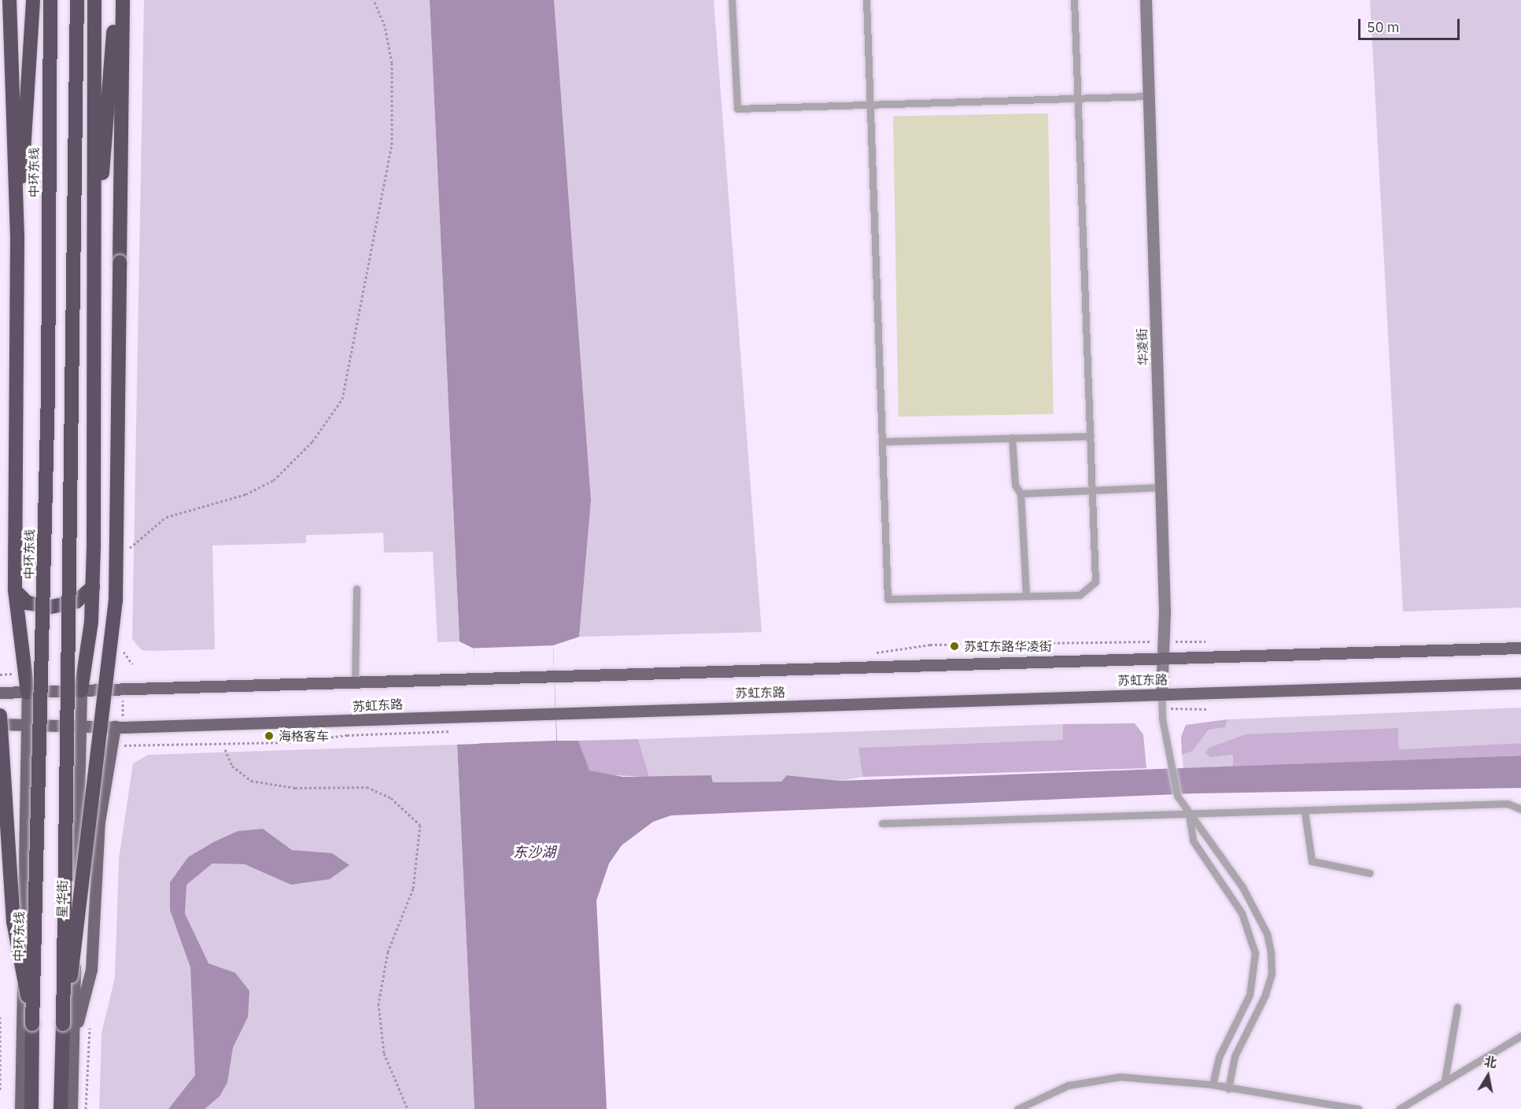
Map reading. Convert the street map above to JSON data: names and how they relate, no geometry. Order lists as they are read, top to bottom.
{
  "streets": {
    "highway": ["中环东线"],
    "main road": ["苏虹东路", "星华街"],
    "street": ["华凌街"]
  },
  "crossings": [
    ["华凌街", "苏虹东路"],
    ["苏虹东路", "星华街"]
  ],
  "water": ["东沙湖"],
  "places": ["苏虹东路华凌街", "海格客车"],
  "scale_bar": "50 m",
  "north": "top"
}
